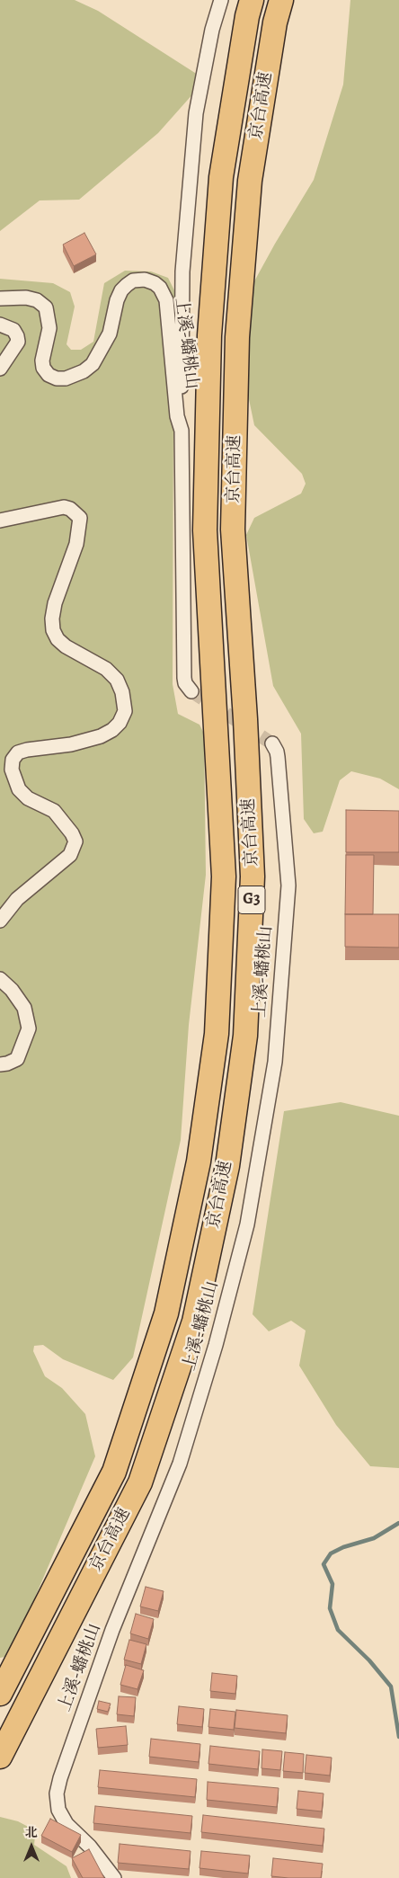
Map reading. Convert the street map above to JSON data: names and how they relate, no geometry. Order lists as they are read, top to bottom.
{
  "streets": {
    "highway": ["京台高速", "G3"],
    "street": ["上溪-蟠桃山"]
  },
  "north": "top"
}
